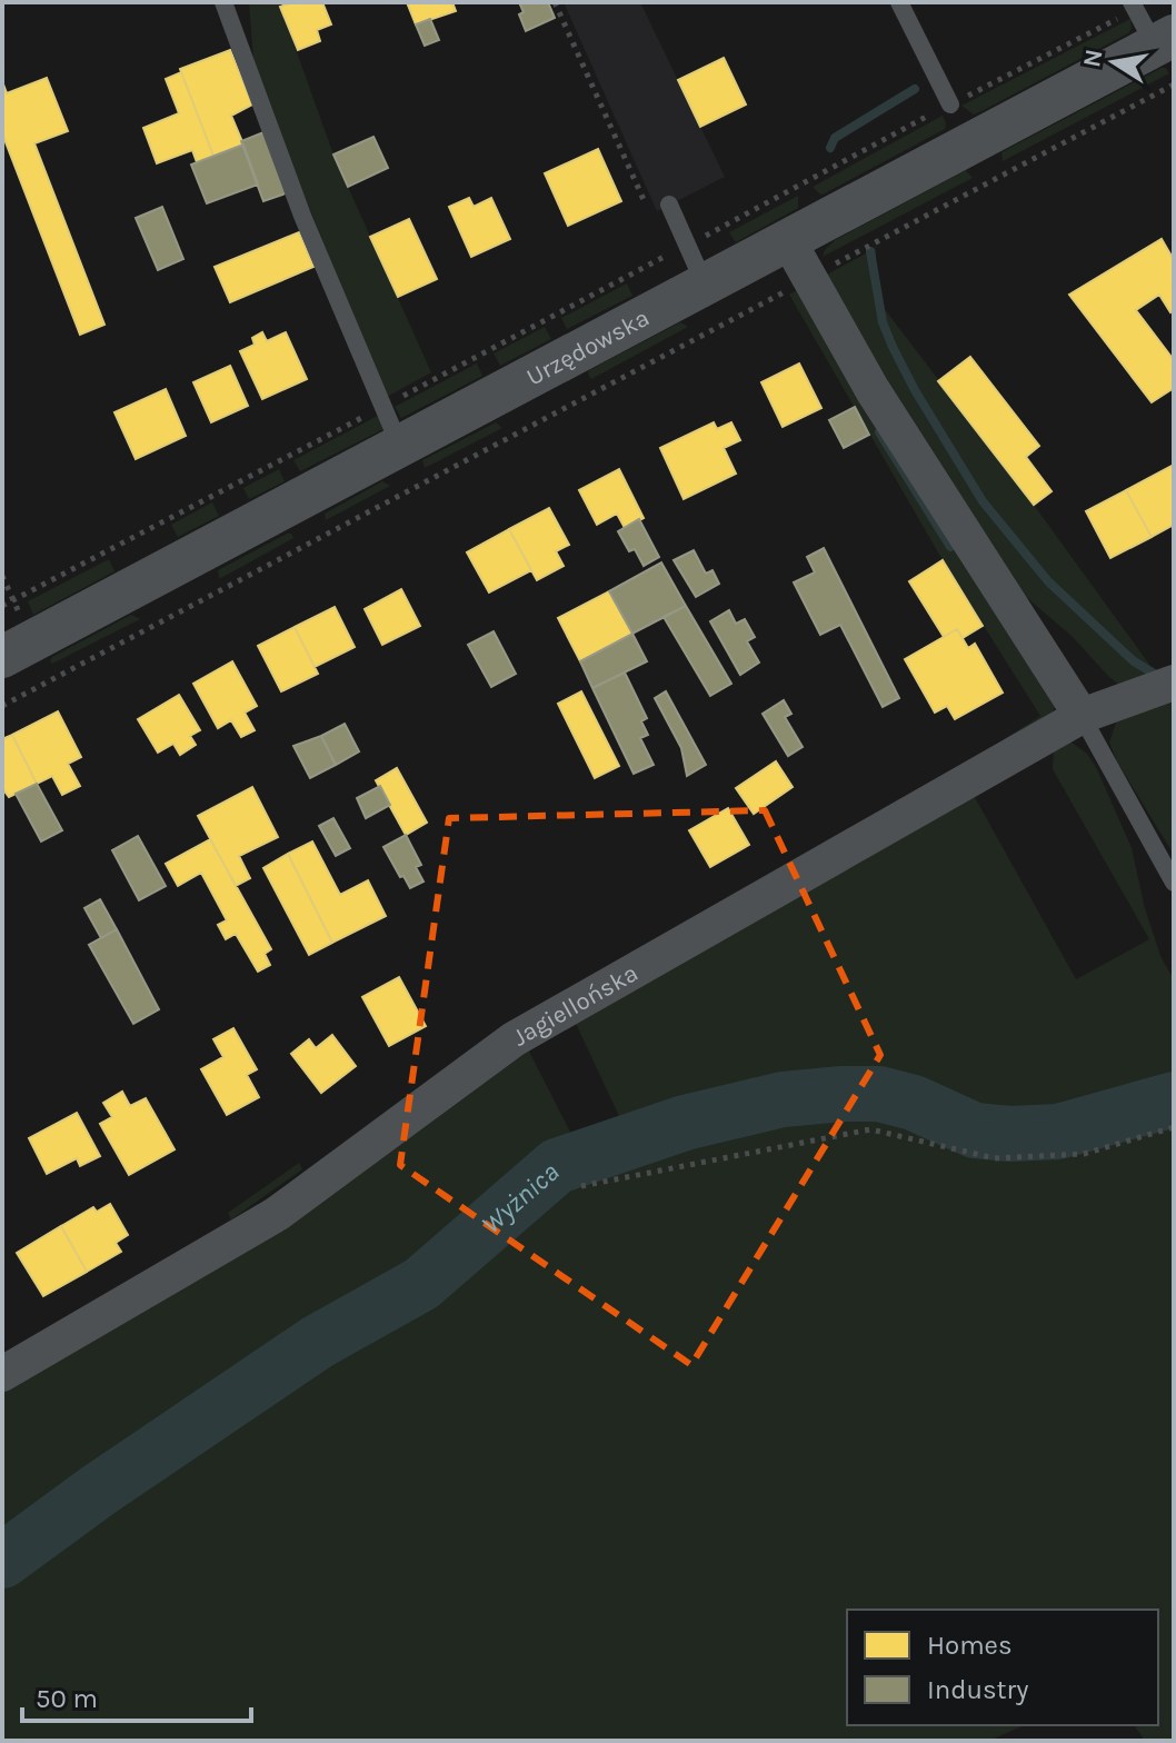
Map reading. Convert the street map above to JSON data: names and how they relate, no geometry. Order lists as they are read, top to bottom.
{
  "streets": {
    "street": ["Urzędowska", "Jagiellońska"]
  },
  "water": ["Wyżnica"],
  "legend": ["Homes", "Industry"],
  "scale_bar": "50 m",
  "north": "left"
}
